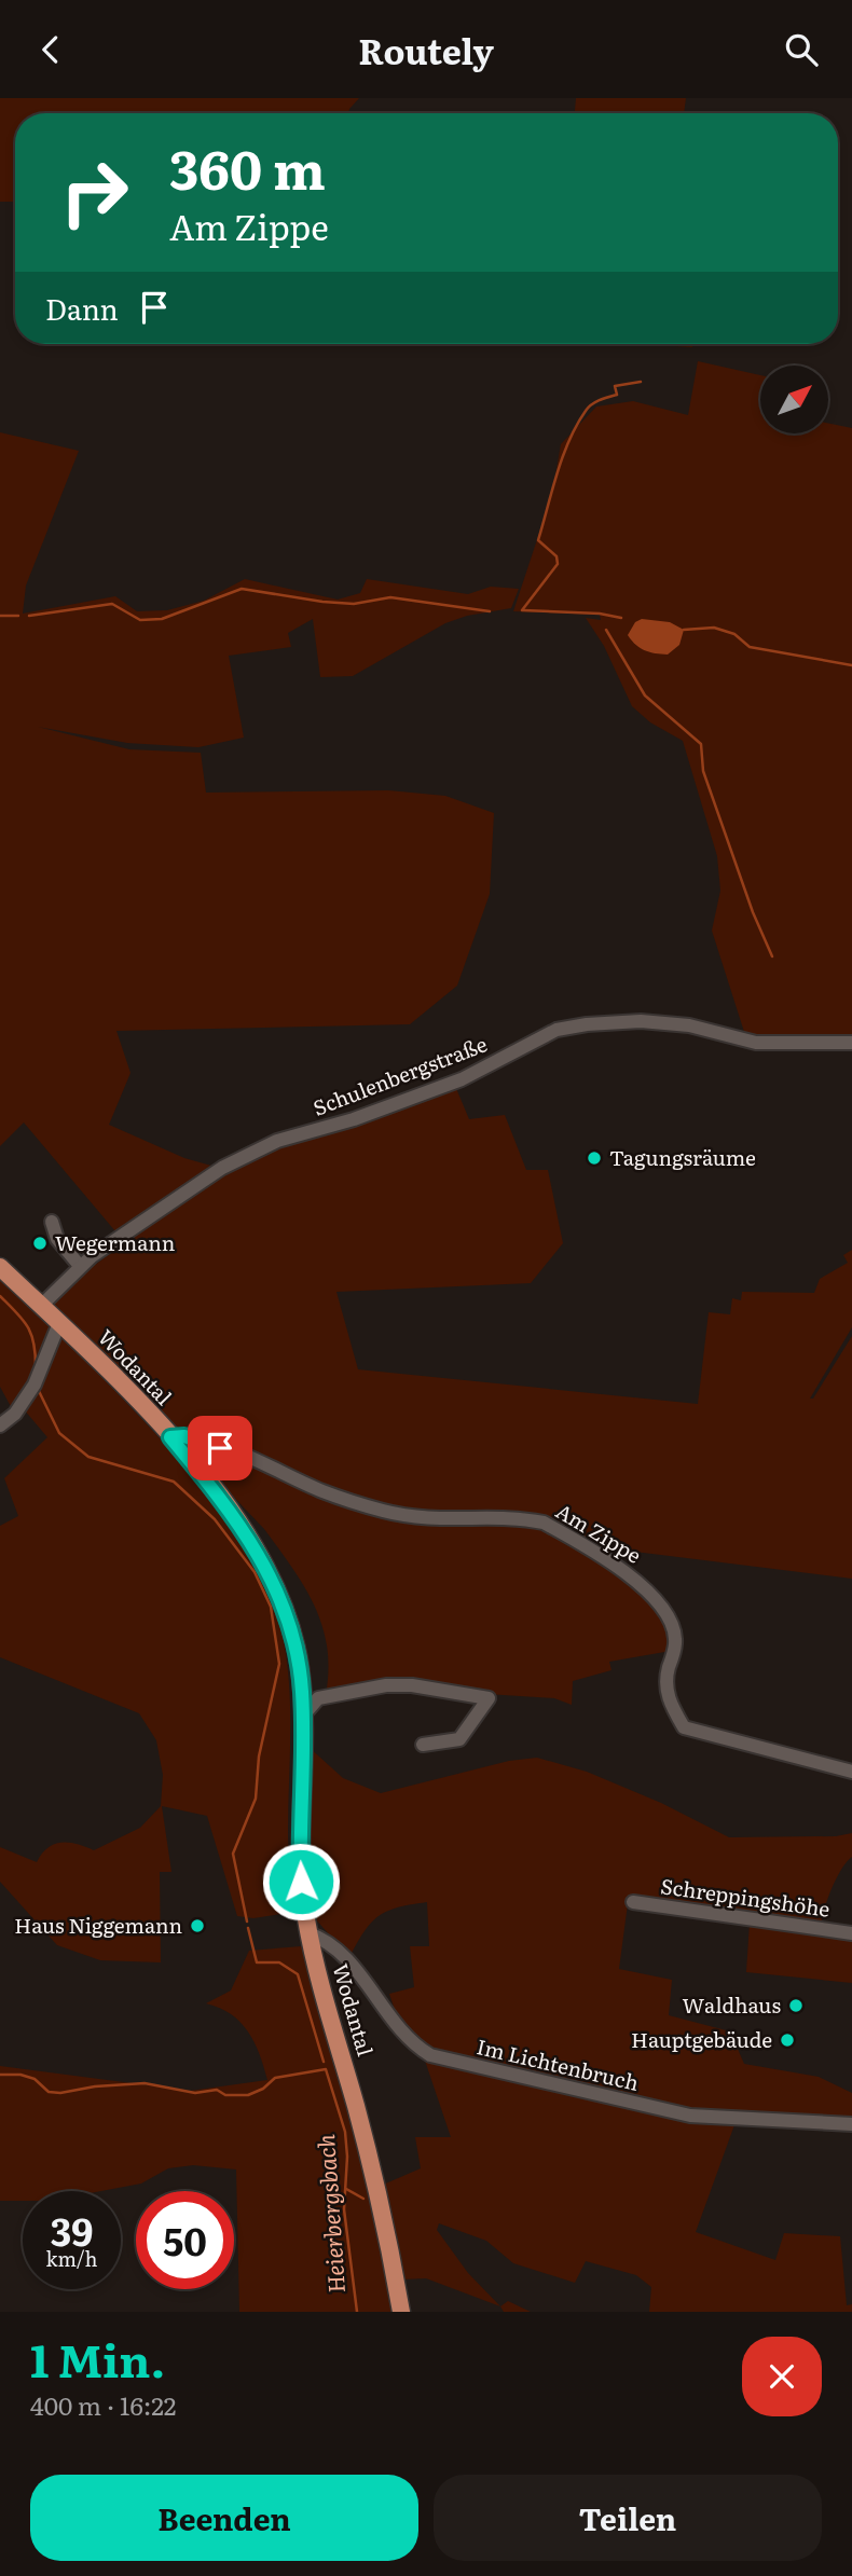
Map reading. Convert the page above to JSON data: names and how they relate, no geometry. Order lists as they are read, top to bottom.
{
  "streets": {
    "main road": ["Wodantal"],
    "street": [
      "Schulenbergstraße",
      "Am Zippe",
      "Schreppingshöhe",
      "Im Lichtenbruch"
    ]
  },
  "crossings": [
    ["Schulenbergstraße", "Wodantal"],
    ["Wodantal", "Am Zippe"],
    ["Wodantal", "Im Lichtenbruch"]
  ],
  "water": ["Heierbergsbach"],
  "places": [
    "Tagungsräume",
    "Wegermann",
    "Haus Niggemann",
    "Waldhaus",
    "Hauptgebäude"
  ],
  "north": "top right",
  "page": {
    "header": "Routely",
    "turn": ["360 m", "Am Zippe"],
    "then": "Dann",
    "speed": "39 km/h",
    "limit": "50",
    "heading": ["1 Min.", "400 m · 16:22"],
    "buttons": ["Beenden", "Teilen"]
  }
}
